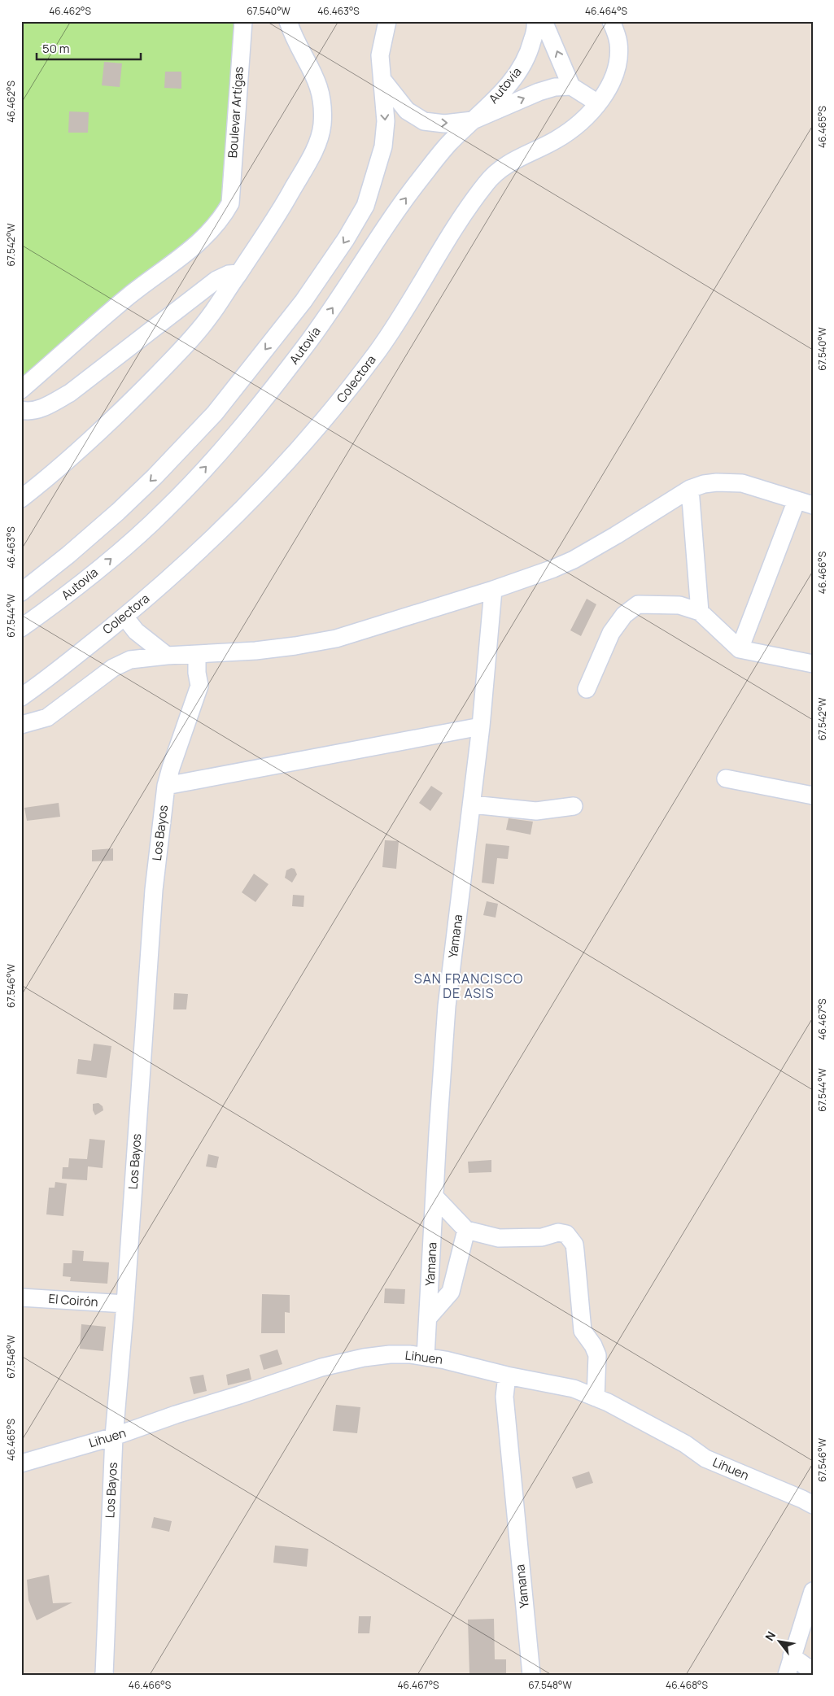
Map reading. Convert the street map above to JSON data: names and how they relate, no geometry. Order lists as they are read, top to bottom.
{
  "streets": {
    "street": [
      "Autovía",
      "Boulevar Artígas",
      "Colectora",
      "Los Bayos",
      "Yamana",
      "El Coirón",
      "Lihuen"
    ]
  },
  "crossings": [
    ["Los Bayos", "El Coirón"],
    ["Los Bayos", "Lihuen"],
    ["Yamana", "Lihuen"]
  ],
  "districts": ["SAN FRANCISCO DE ASIS"],
  "scale_bar": "50 m",
  "north": "top left",
  "coordinates": [
    "46.462°S",
    "67.540°W",
    "46.463°S",
    "46.464°S",
    "46.465°S",
    "67.542°W",
    "46.466°S",
    "67.544°W",
    "67.546°W",
    "46.467°S",
    "67.548°W",
    "46.468°S"
  ]
}
